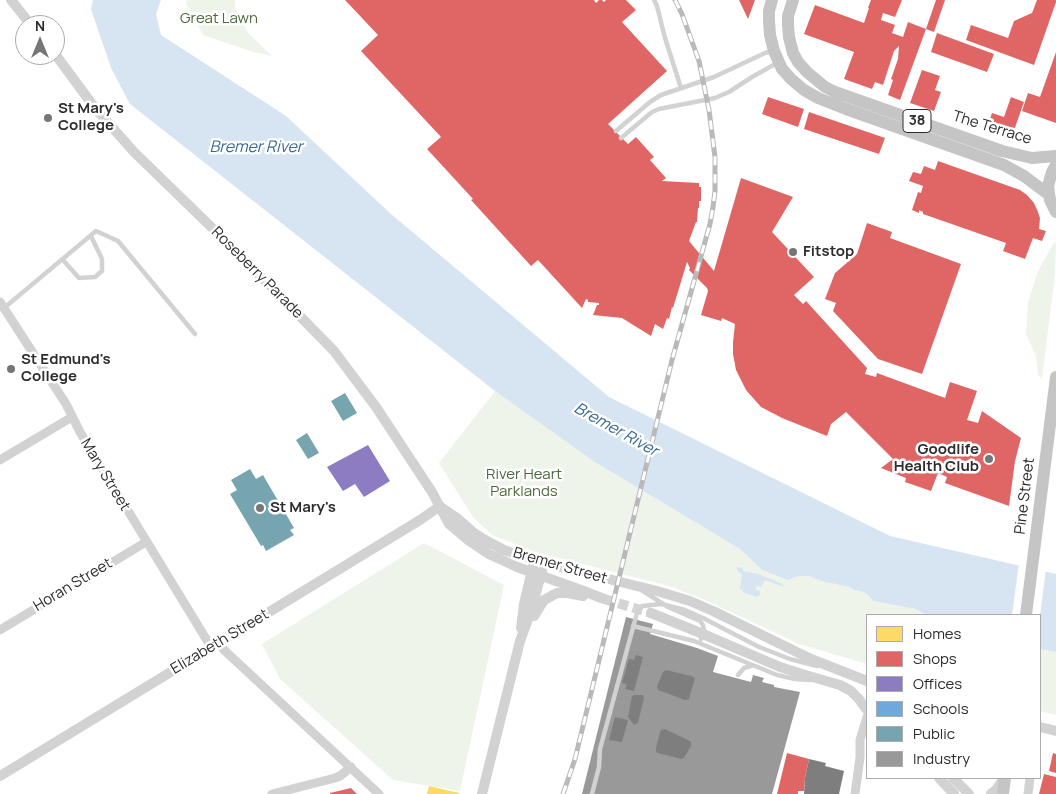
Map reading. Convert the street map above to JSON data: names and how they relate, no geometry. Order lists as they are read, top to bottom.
{
  "streets": {
    "main road": ["38", "The Terrace", "Pine Street"],
    "street": [
      "Roseberry Parade",
      "Mary Street",
      "Bremer Street",
      "Horan Street",
      "Elizabeth Street"
    ]
  },
  "crossings": [
    ["38", "The Terrace"],
    ["Roseberry Parade", "Bremer Street"],
    ["Roseberry Parade", "Elizabeth Street"],
    ["Mary Street", "Horan Street"],
    ["Mary Street", "Elizabeth Street"],
    ["Bremer Street", "Elizabeth Street"]
  ],
  "water": ["Bremer River"],
  "parks": ["Great Lawn", "River Heart Parklands"],
  "places": [
    "St Mary's College",
    "Fitstop",
    "St Edmund's College",
    "Goodlife Health Club",
    "St Mary's"
  ],
  "legend": [
    "Homes",
    "Shops",
    "Offices",
    "Schools",
    "Public",
    "Industry"
  ],
  "north": "top"
}
